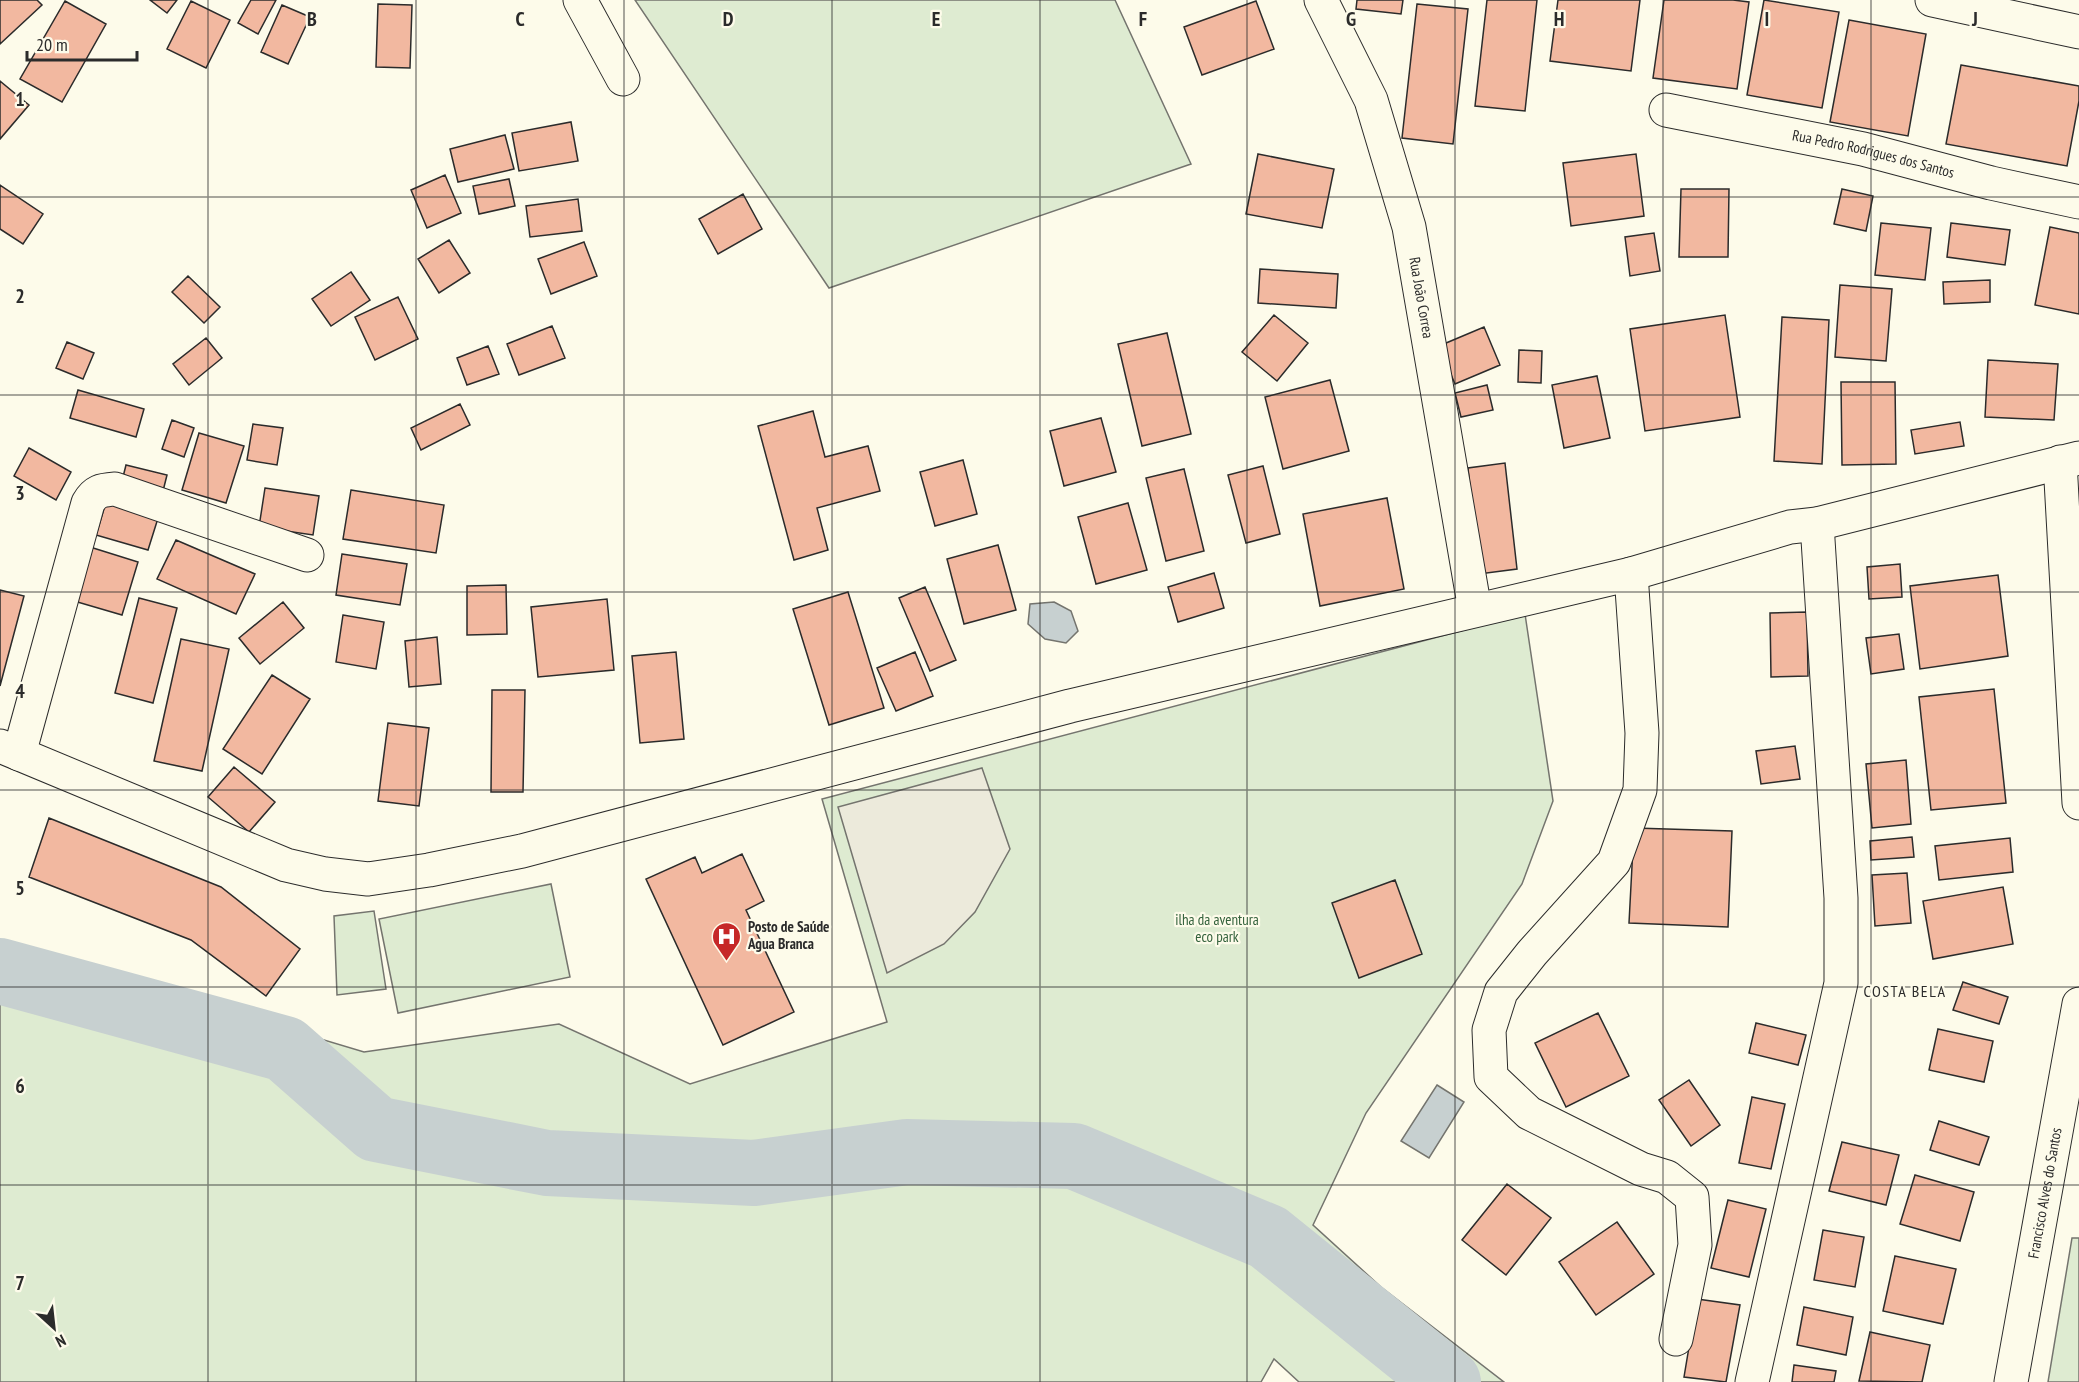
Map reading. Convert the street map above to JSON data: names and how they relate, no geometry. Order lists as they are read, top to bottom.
{
  "streets": {
    "street": ["Rua Pedro Rodrigues dos Santos", "Rua João Correa", "Francisco Alves do Santos"]
  },
  "districts": ["COSTA BELA"],
  "parks": ["ilha da aventura eco park"],
  "places": {
    "hospital": ["Posto de Saúde Agua Branca"]
  },
  "scale_bar": "20 m",
  "north": "bottom right",
  "grid": {
    "columns": [
      "B",
      "C",
      "D",
      "E",
      "F",
      "G",
      "H",
      "I",
      "J"
    ],
    "rows": [
      "1",
      "2",
      "3",
      "4",
      "5",
      "6",
      "7"
    ]
  }
}
